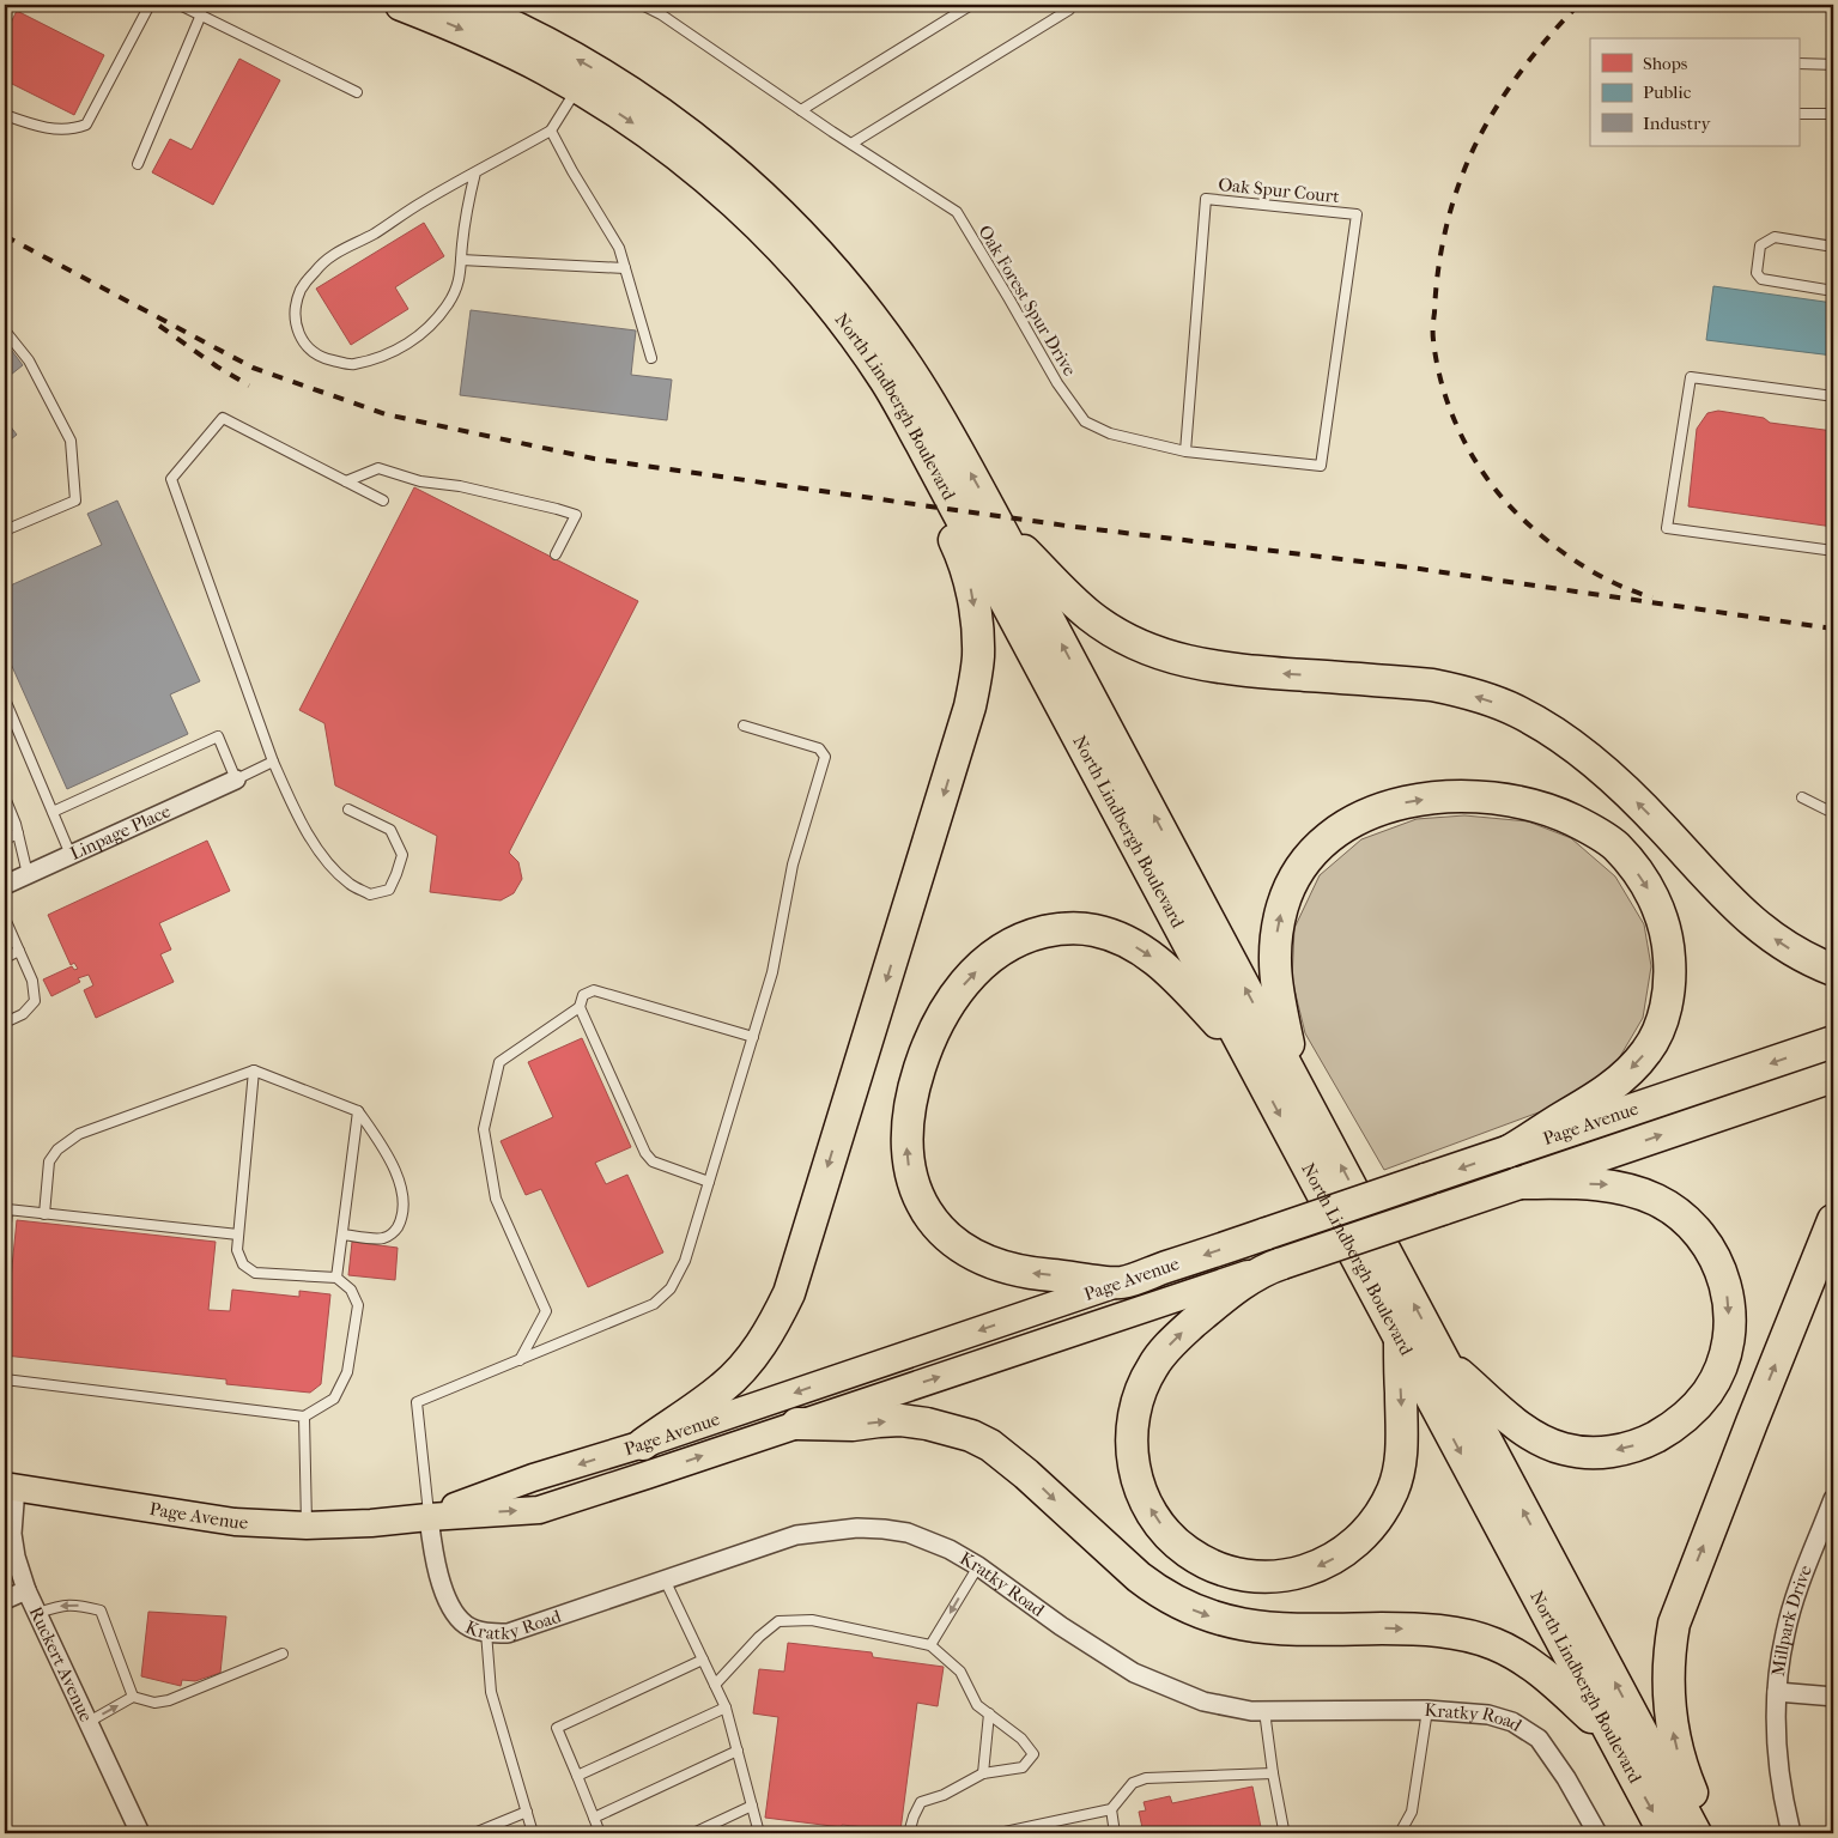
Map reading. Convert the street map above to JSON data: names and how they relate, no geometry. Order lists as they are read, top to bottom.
{
  "streets": {
    "highway": ["North Lindbergh Boulevard", "Page Avenue"],
    "street": [
      "Linpage Place",
      "Kratky Road",
      "Millpark Drive",
      "Ruckert Avenue"
    ],
    "lane": ["Oak Spur Court", "Oak Forest Spur Drive"]
  },
  "crossings": [
    ["Oak Spur Court", "Oak Forest Spur Drive"],
    ["Page Avenue", "Kratky Road"],
    ["Page Avenue", "Ruckert Avenue"]
  ],
  "legend": ["Shops", "Public", "Industry"]
}
